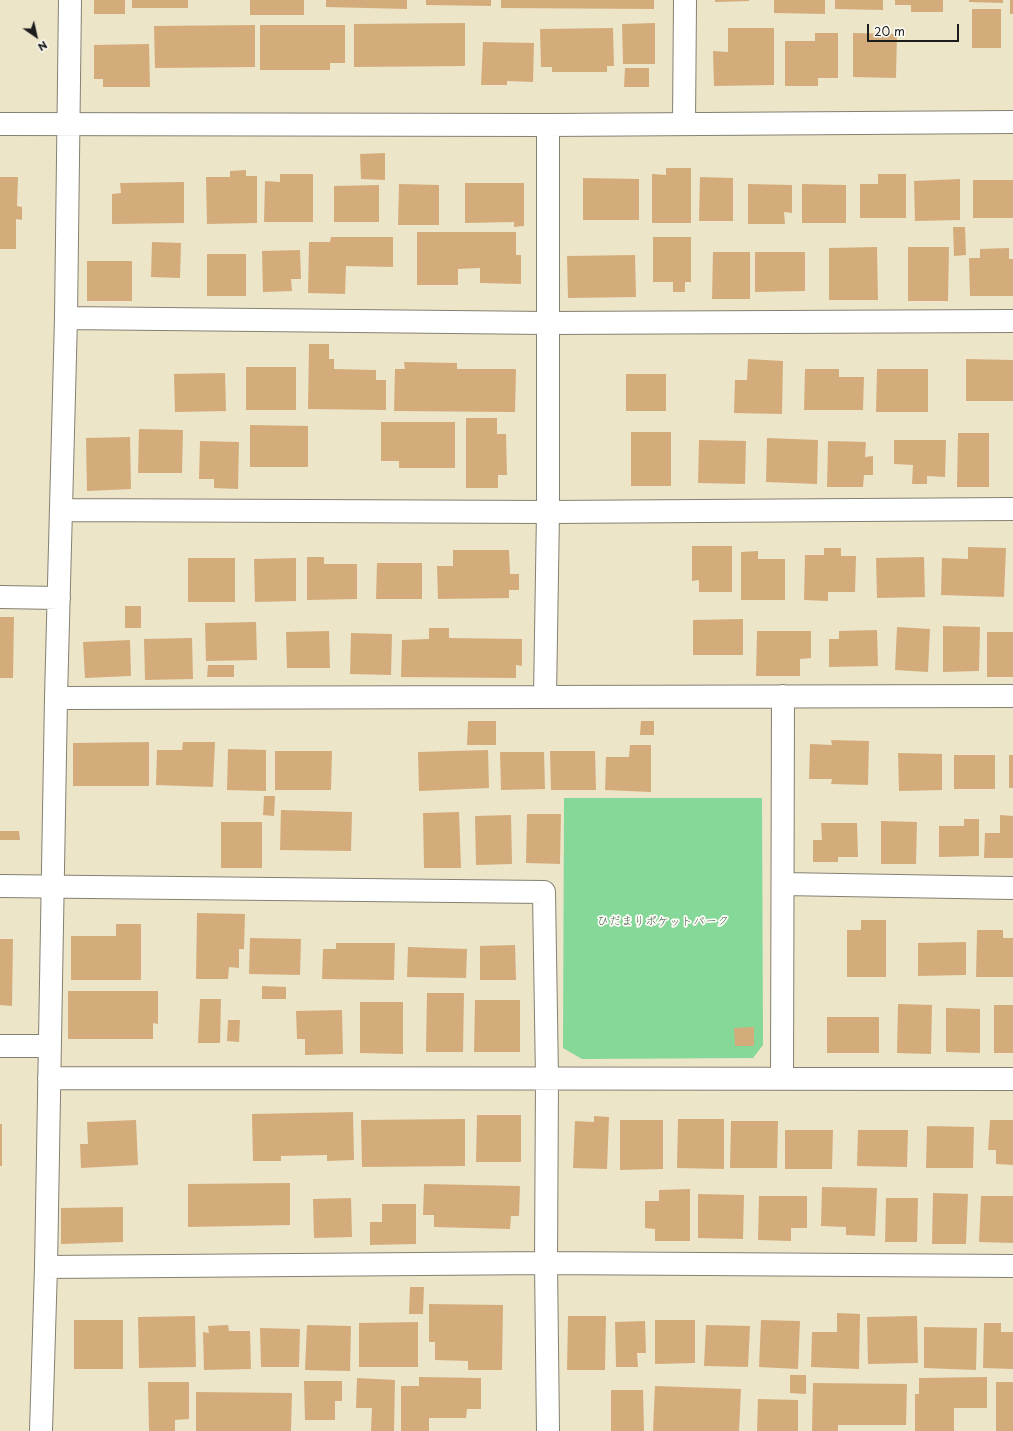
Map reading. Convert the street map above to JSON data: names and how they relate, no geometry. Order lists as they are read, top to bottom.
{
  "parks": ["ひだまりポケットパーク"],
  "scale_bar": "20 m",
  "north": "bottom right"
}
